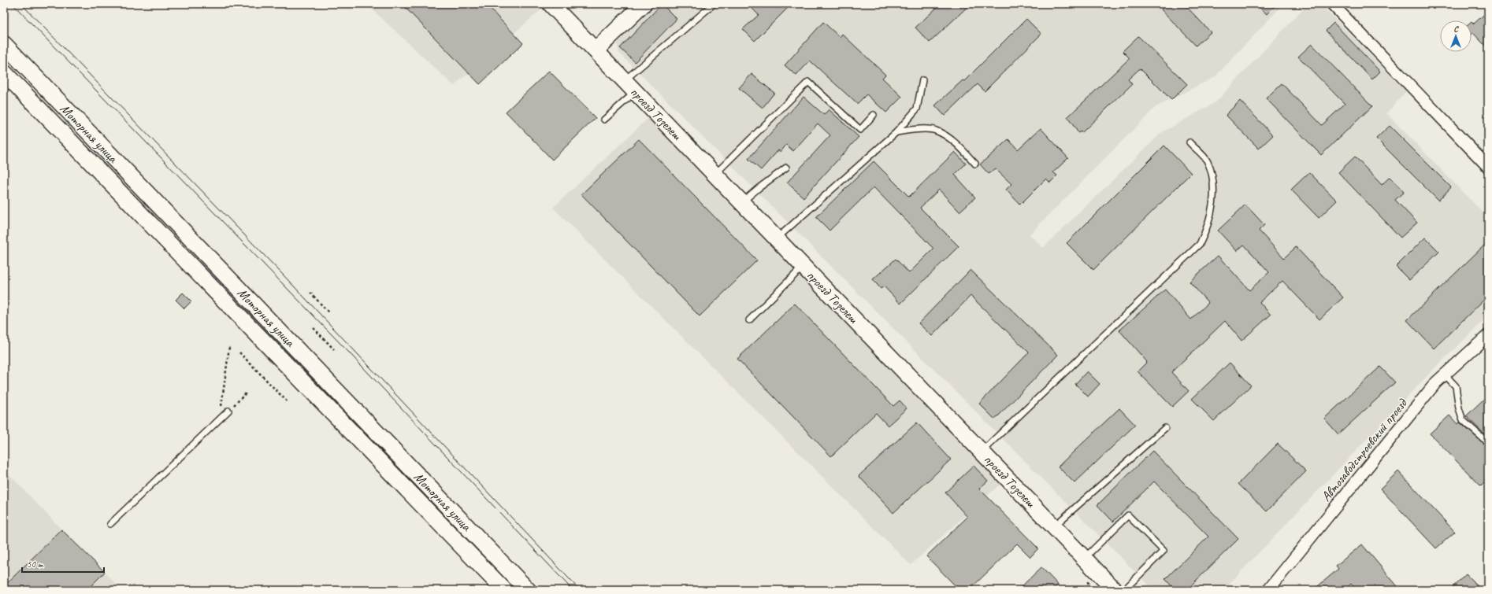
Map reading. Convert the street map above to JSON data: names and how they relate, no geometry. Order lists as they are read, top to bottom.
{
  "streets": {
    "main road": ["проезд Тозелеш", "Моторная улица"],
    "street": ["Автозаводстроевский проезд"]
  },
  "scale_bar": "50 m",
  "north": "top"
}
